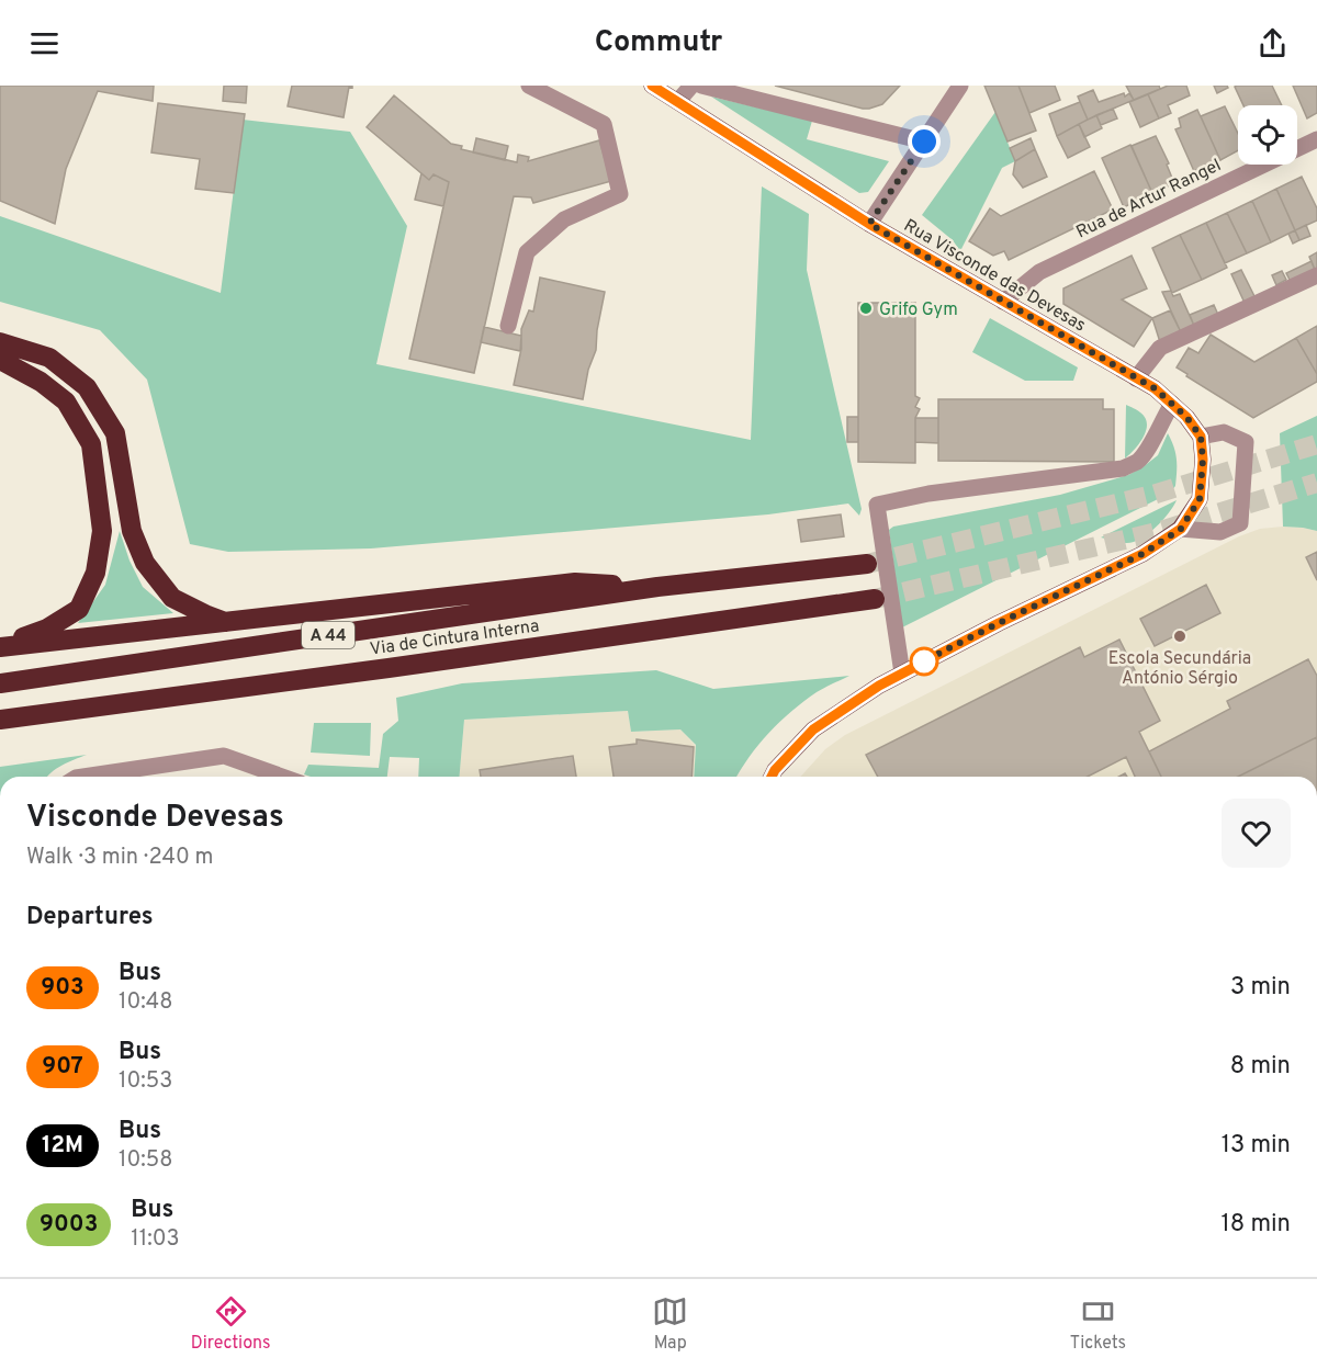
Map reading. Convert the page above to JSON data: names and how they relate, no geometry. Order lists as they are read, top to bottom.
{
  "streets": {
    "highway": ["A 44", "Via de Cintura Interna"],
    "main road": ["Rua Visconde das Devesas"],
    "street": ["Rua de Artur Rangel"]
  },
  "crossings": [
    ["Rua de Artur Rangel", "Rua Visconde das Devesas"]
  ],
  "places": ["Grifo Gym", "Escola Secundária António Sérgio"],
  "lines": ["bus line 903"],
  "page": {
    "header": "Commutr",
    "heading": [
      ["Visconde Devesas", "Walk · 3 min · 240 m"],
      "Departures"
    ],
    "list": [
      {
        "mark": "903",
        "name": "Bus",
        "note": "10:48",
        "value": "3 min"
      },
      {
        "mark": "907",
        "name": "Bus",
        "note": "10:53",
        "value": "8 min"
      },
      {
        "mark": "12M",
        "name": "Bus",
        "note": "10:58",
        "value": "13 min"
      },
      {
        "mark": "9003",
        "name": "Bus",
        "note": "11:03",
        "value": "18 min"
      }
    ],
    "tabs": ["Directions", "Map", "Tickets"]
  }
}
